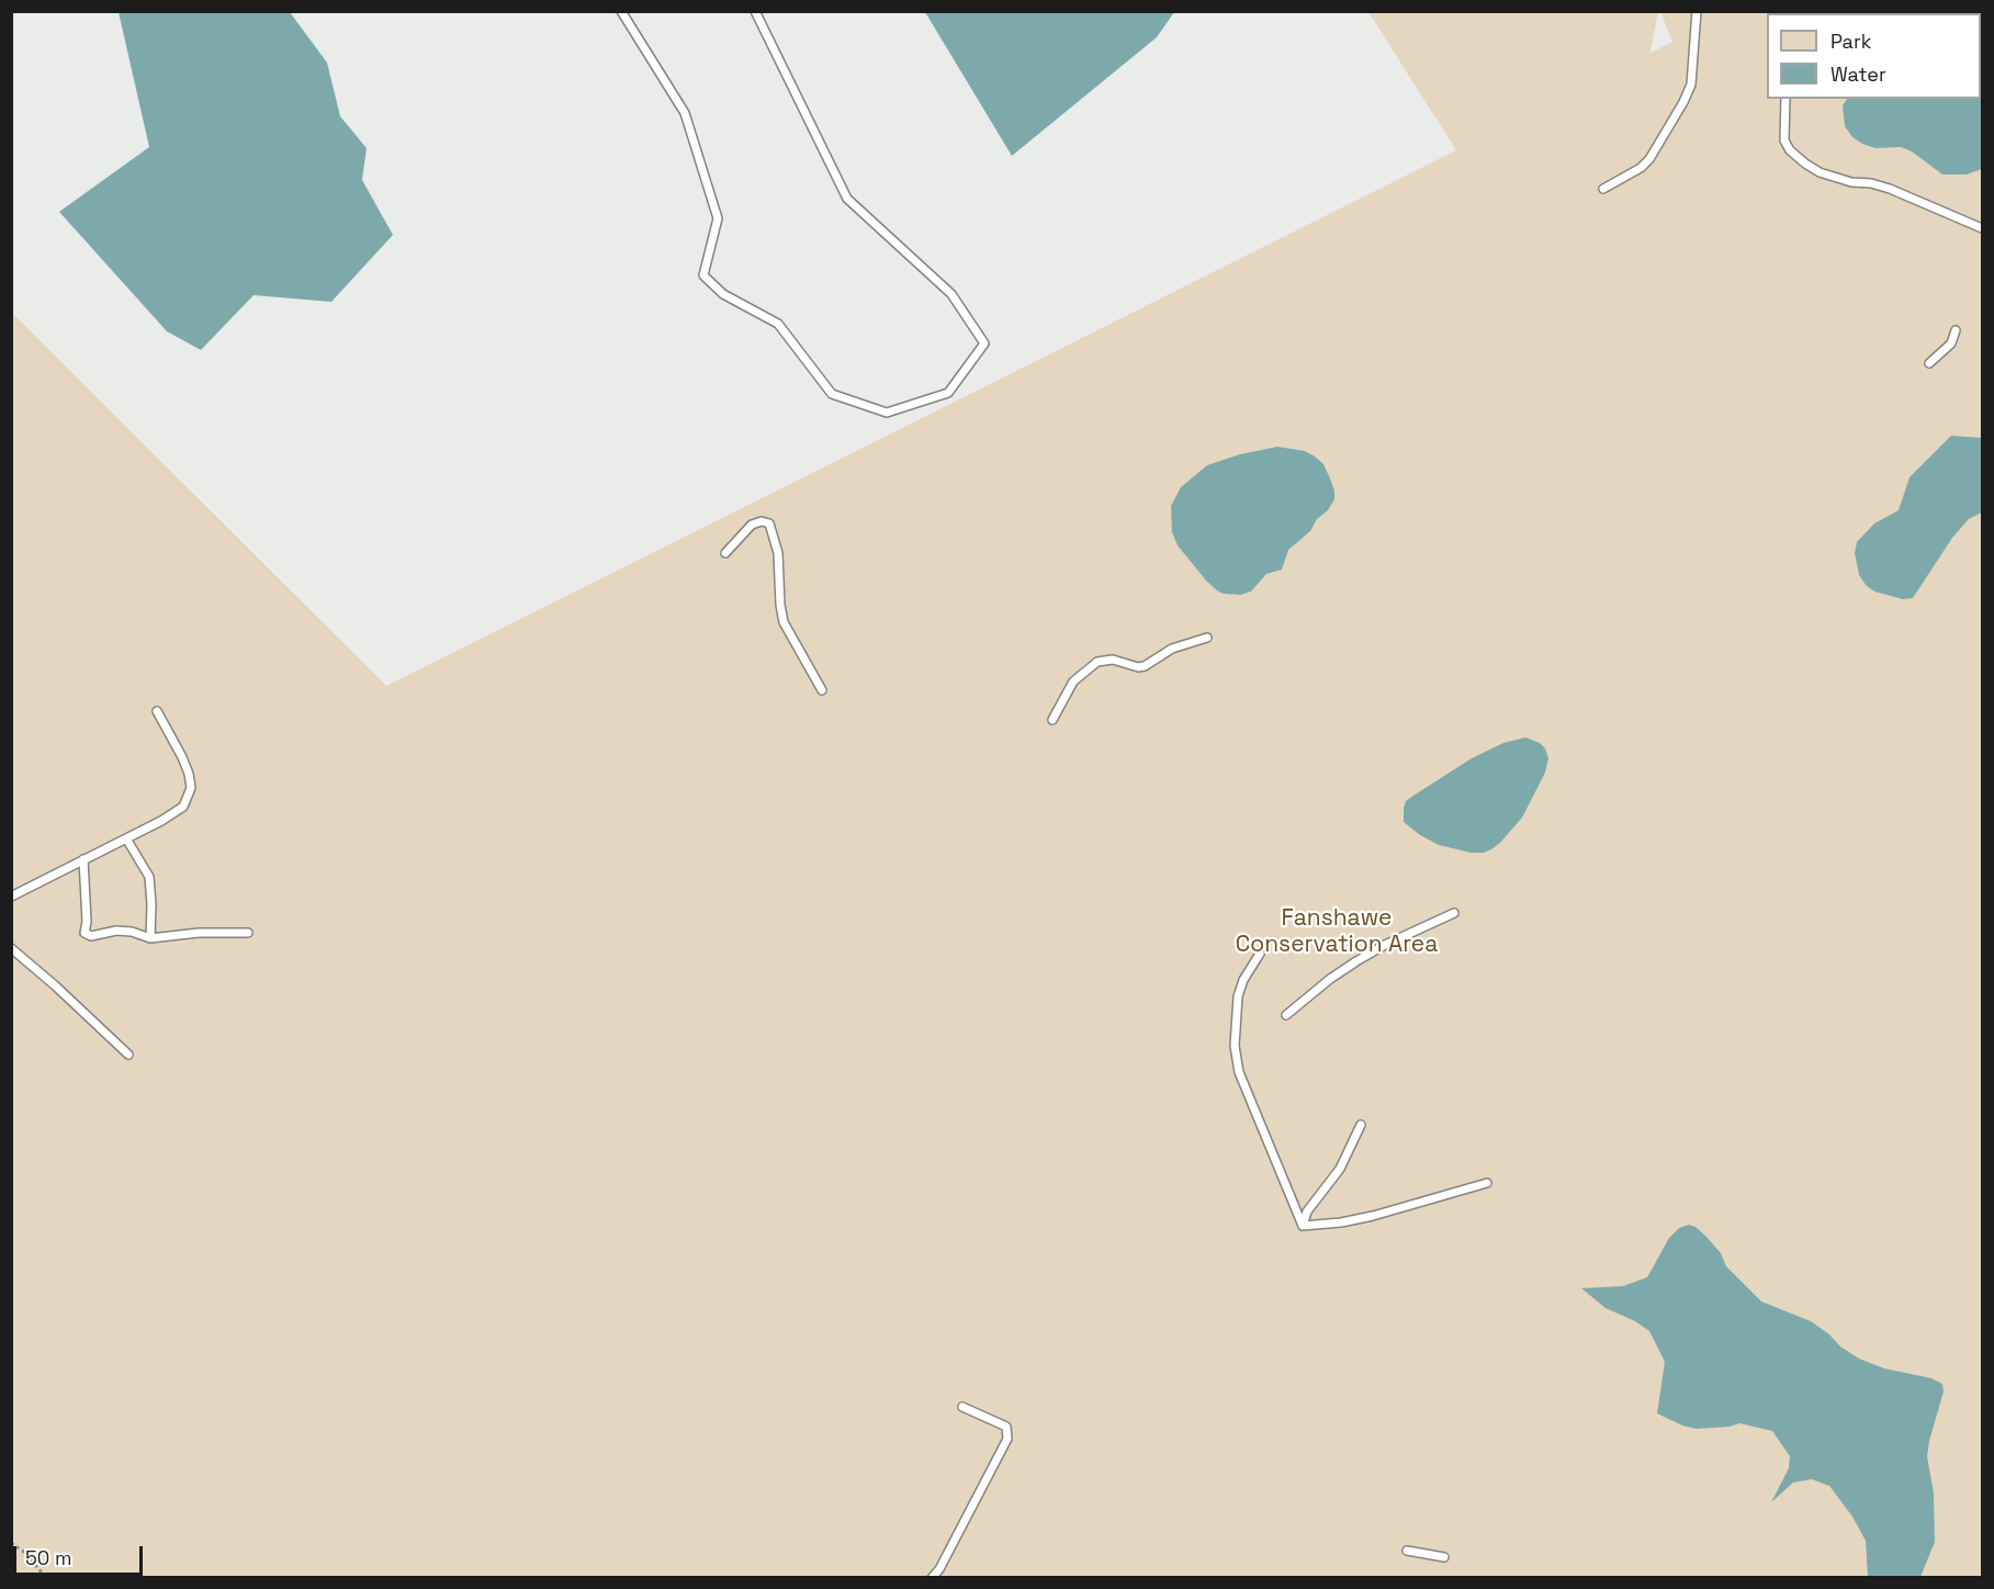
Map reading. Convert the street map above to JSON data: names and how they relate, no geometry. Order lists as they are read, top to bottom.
{
  "parks": ["Fanshawe Conservation Area"],
  "legend": ["Park", "Water"],
  "scale_bar": "50 m"
}
